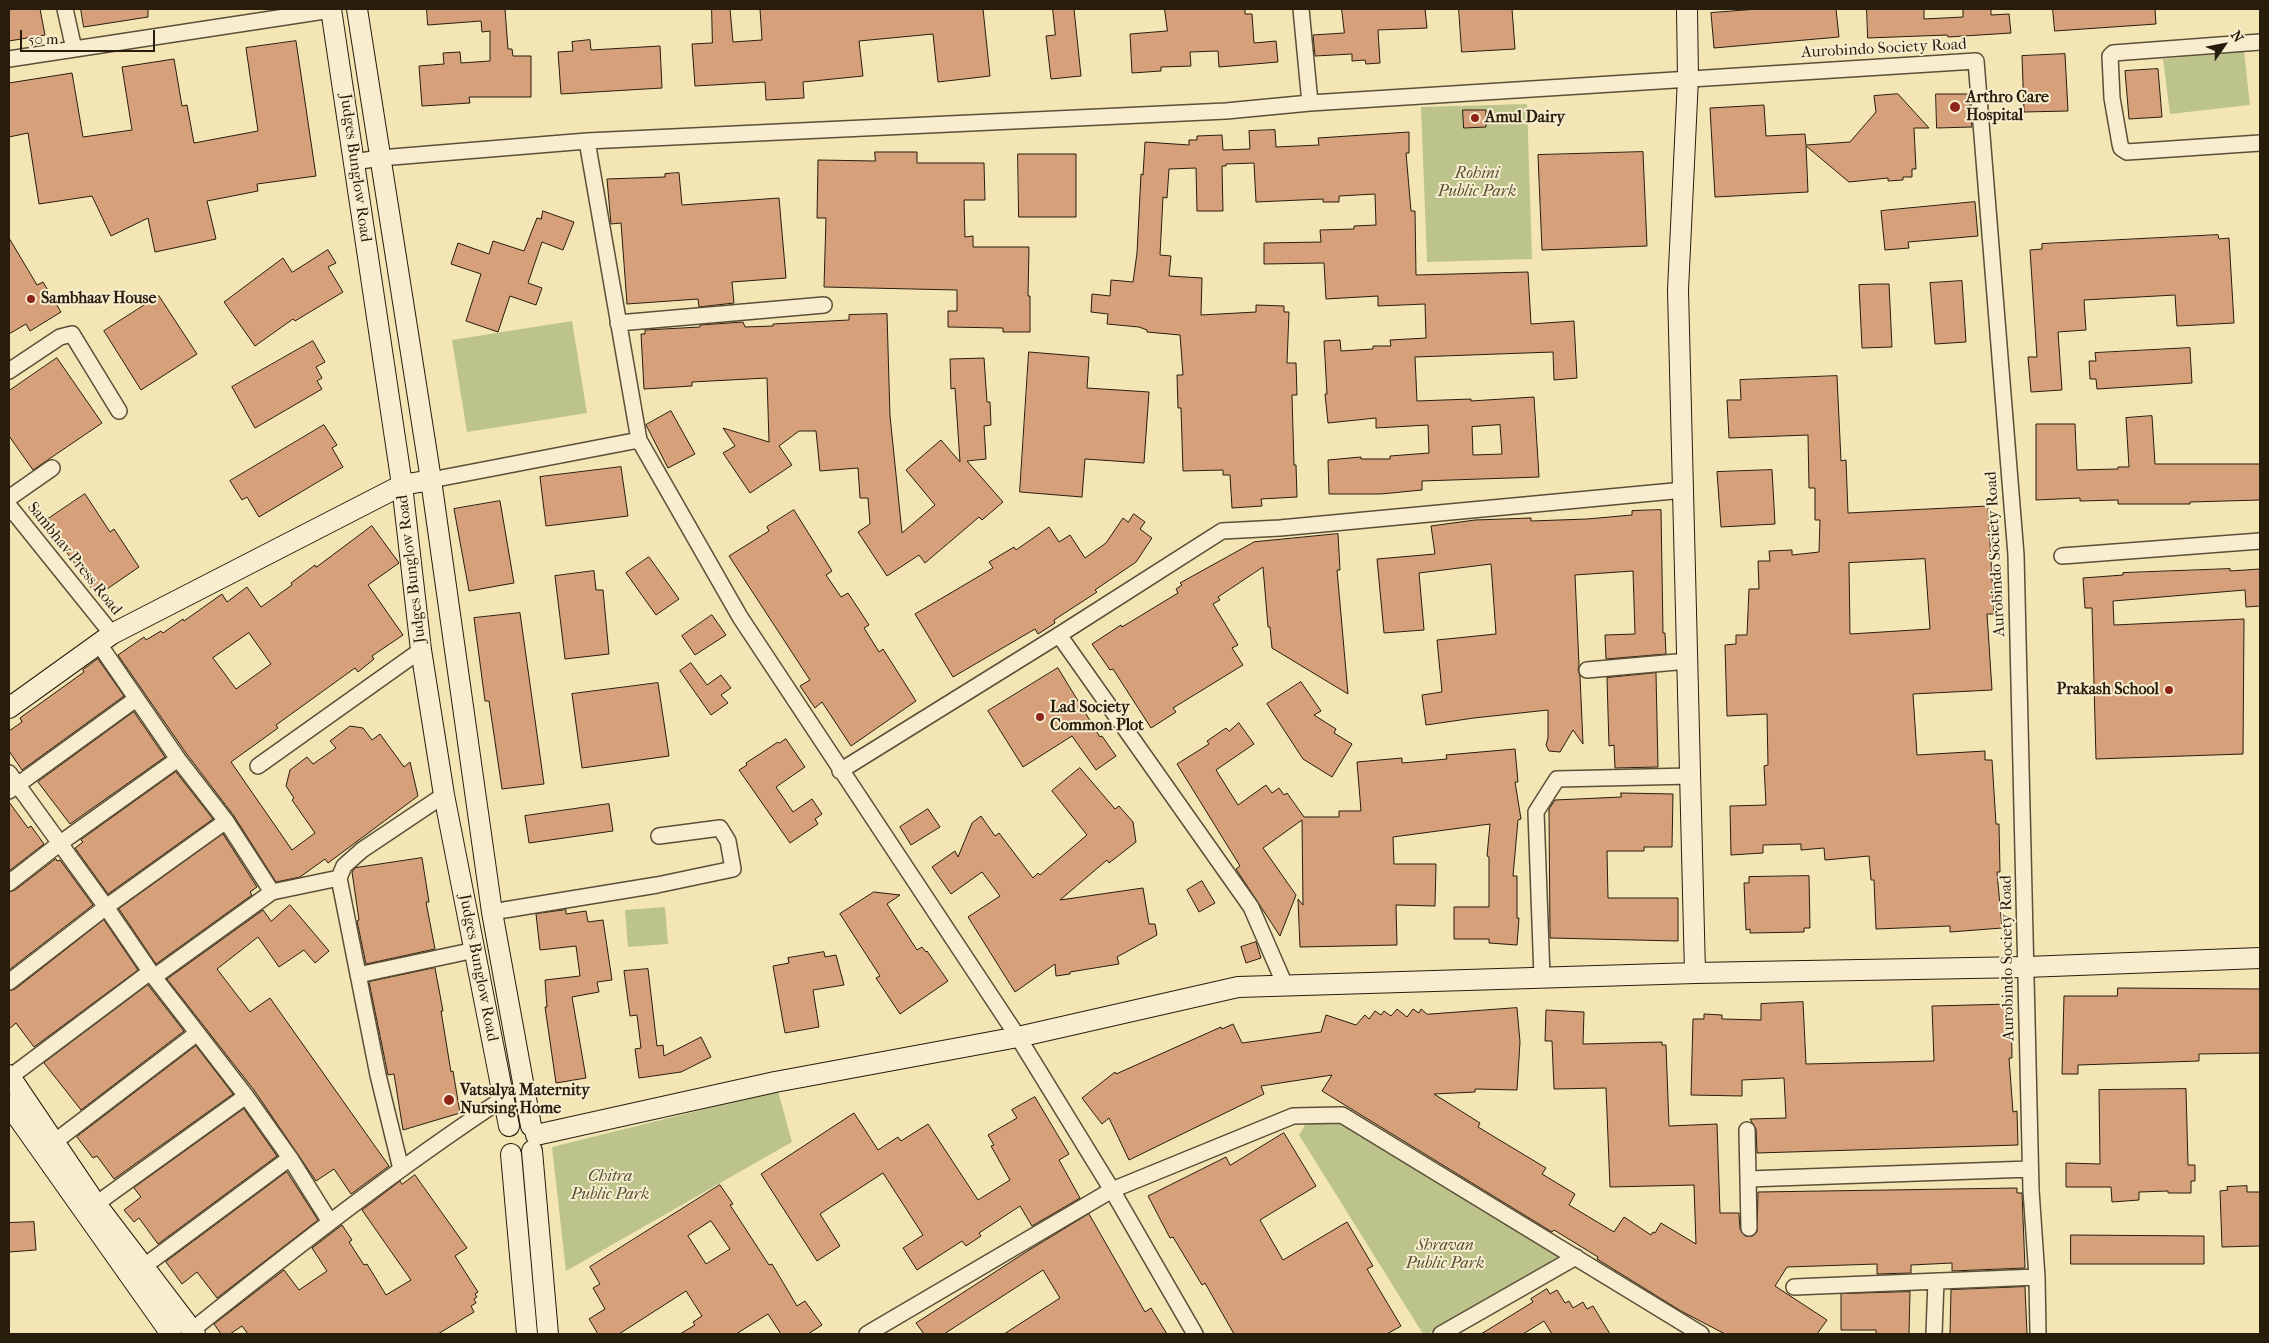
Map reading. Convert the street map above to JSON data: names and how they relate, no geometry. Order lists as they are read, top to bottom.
{
  "streets": {
    "street": ["Aurobindo Society Road", "Judges Bunglow Road", "Sambhav Press Road"]
  },
  "parks": ["Rohini Public Park", "Chitra Public Park", "Shravan Public Park"],
  "places": [
    "Arthro Care Hospital",
    "Amul Dairy",
    "Sambhaav House",
    "Prakash School",
    "Lad Society Common Plot",
    "Vatsalya Maternity Nursing Home"
  ],
  "scale_bar": "50 m",
  "north": "top right"
}
